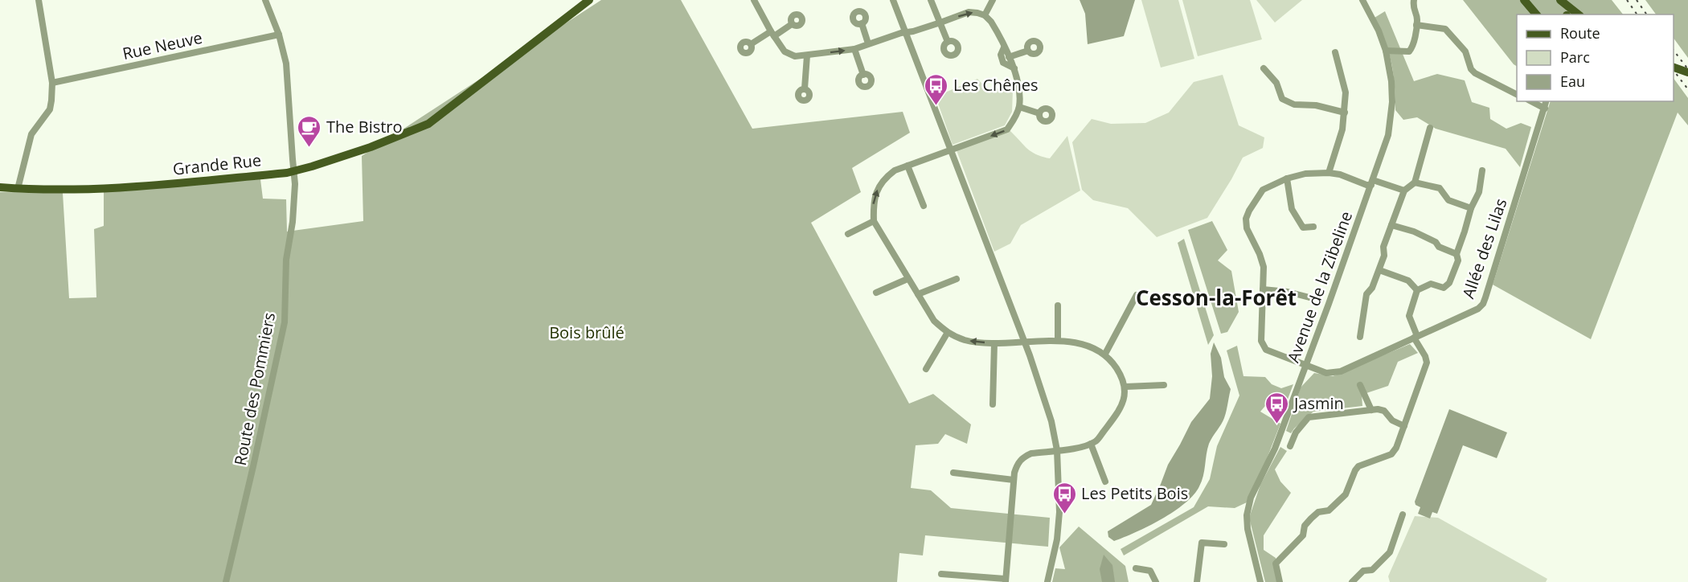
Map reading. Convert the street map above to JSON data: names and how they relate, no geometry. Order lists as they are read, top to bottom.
{
  "streets": {
    "main road": ["Grande Rue"],
    "street": [
      "Rue Neuve",
      "Allée des Lilas",
      "Avenue de la Zibeline",
      "Route des Pommiers"
    ]
  },
  "crossings": [
    ["Rue Neuve", "Route des Pommiers"],
    ["Grande Rue", "Route des Pommiers"],
    ["Allée des Lilas", "Avenue de la Zibeline"]
  ],
  "districts": ["Cesson-la-Forêt"],
  "parks": ["Bois brûlé"],
  "places": {
    "bus stop": ["Les Chênes", "Jasmin", "Les Petits Bois"],
    "cafe": ["The Bistro"]
  },
  "legend": ["Route", "Parc", "Eau"]
}
